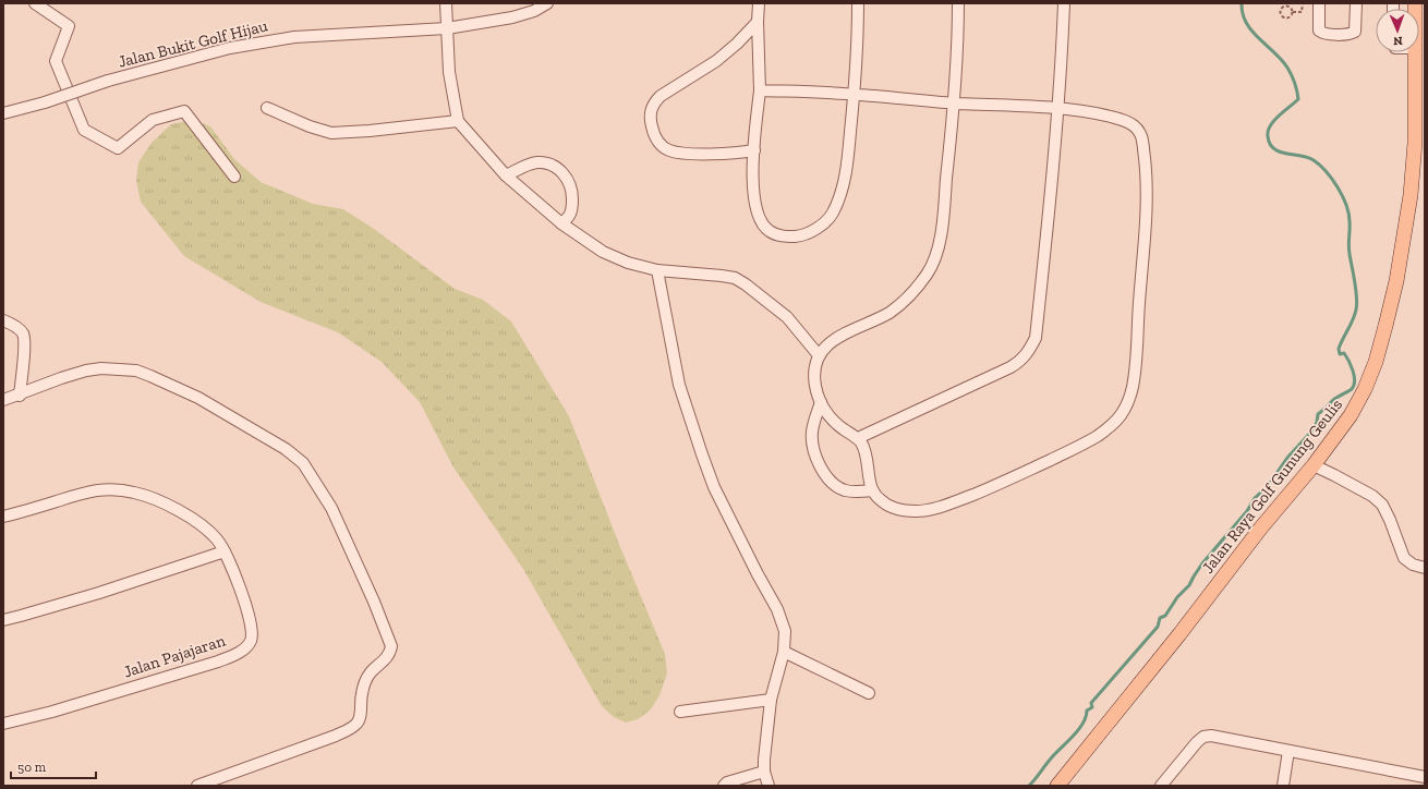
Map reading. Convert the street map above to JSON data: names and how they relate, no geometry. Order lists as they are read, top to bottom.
{
  "streets": {
    "main road": ["Jalan Raya Golf Gunung Geulis"],
    "street": ["Jalan Bukit Golf Hijau", "Jalan Pajajaran"]
  },
  "scale_bar": "50 m",
  "north": "bottom"
}
